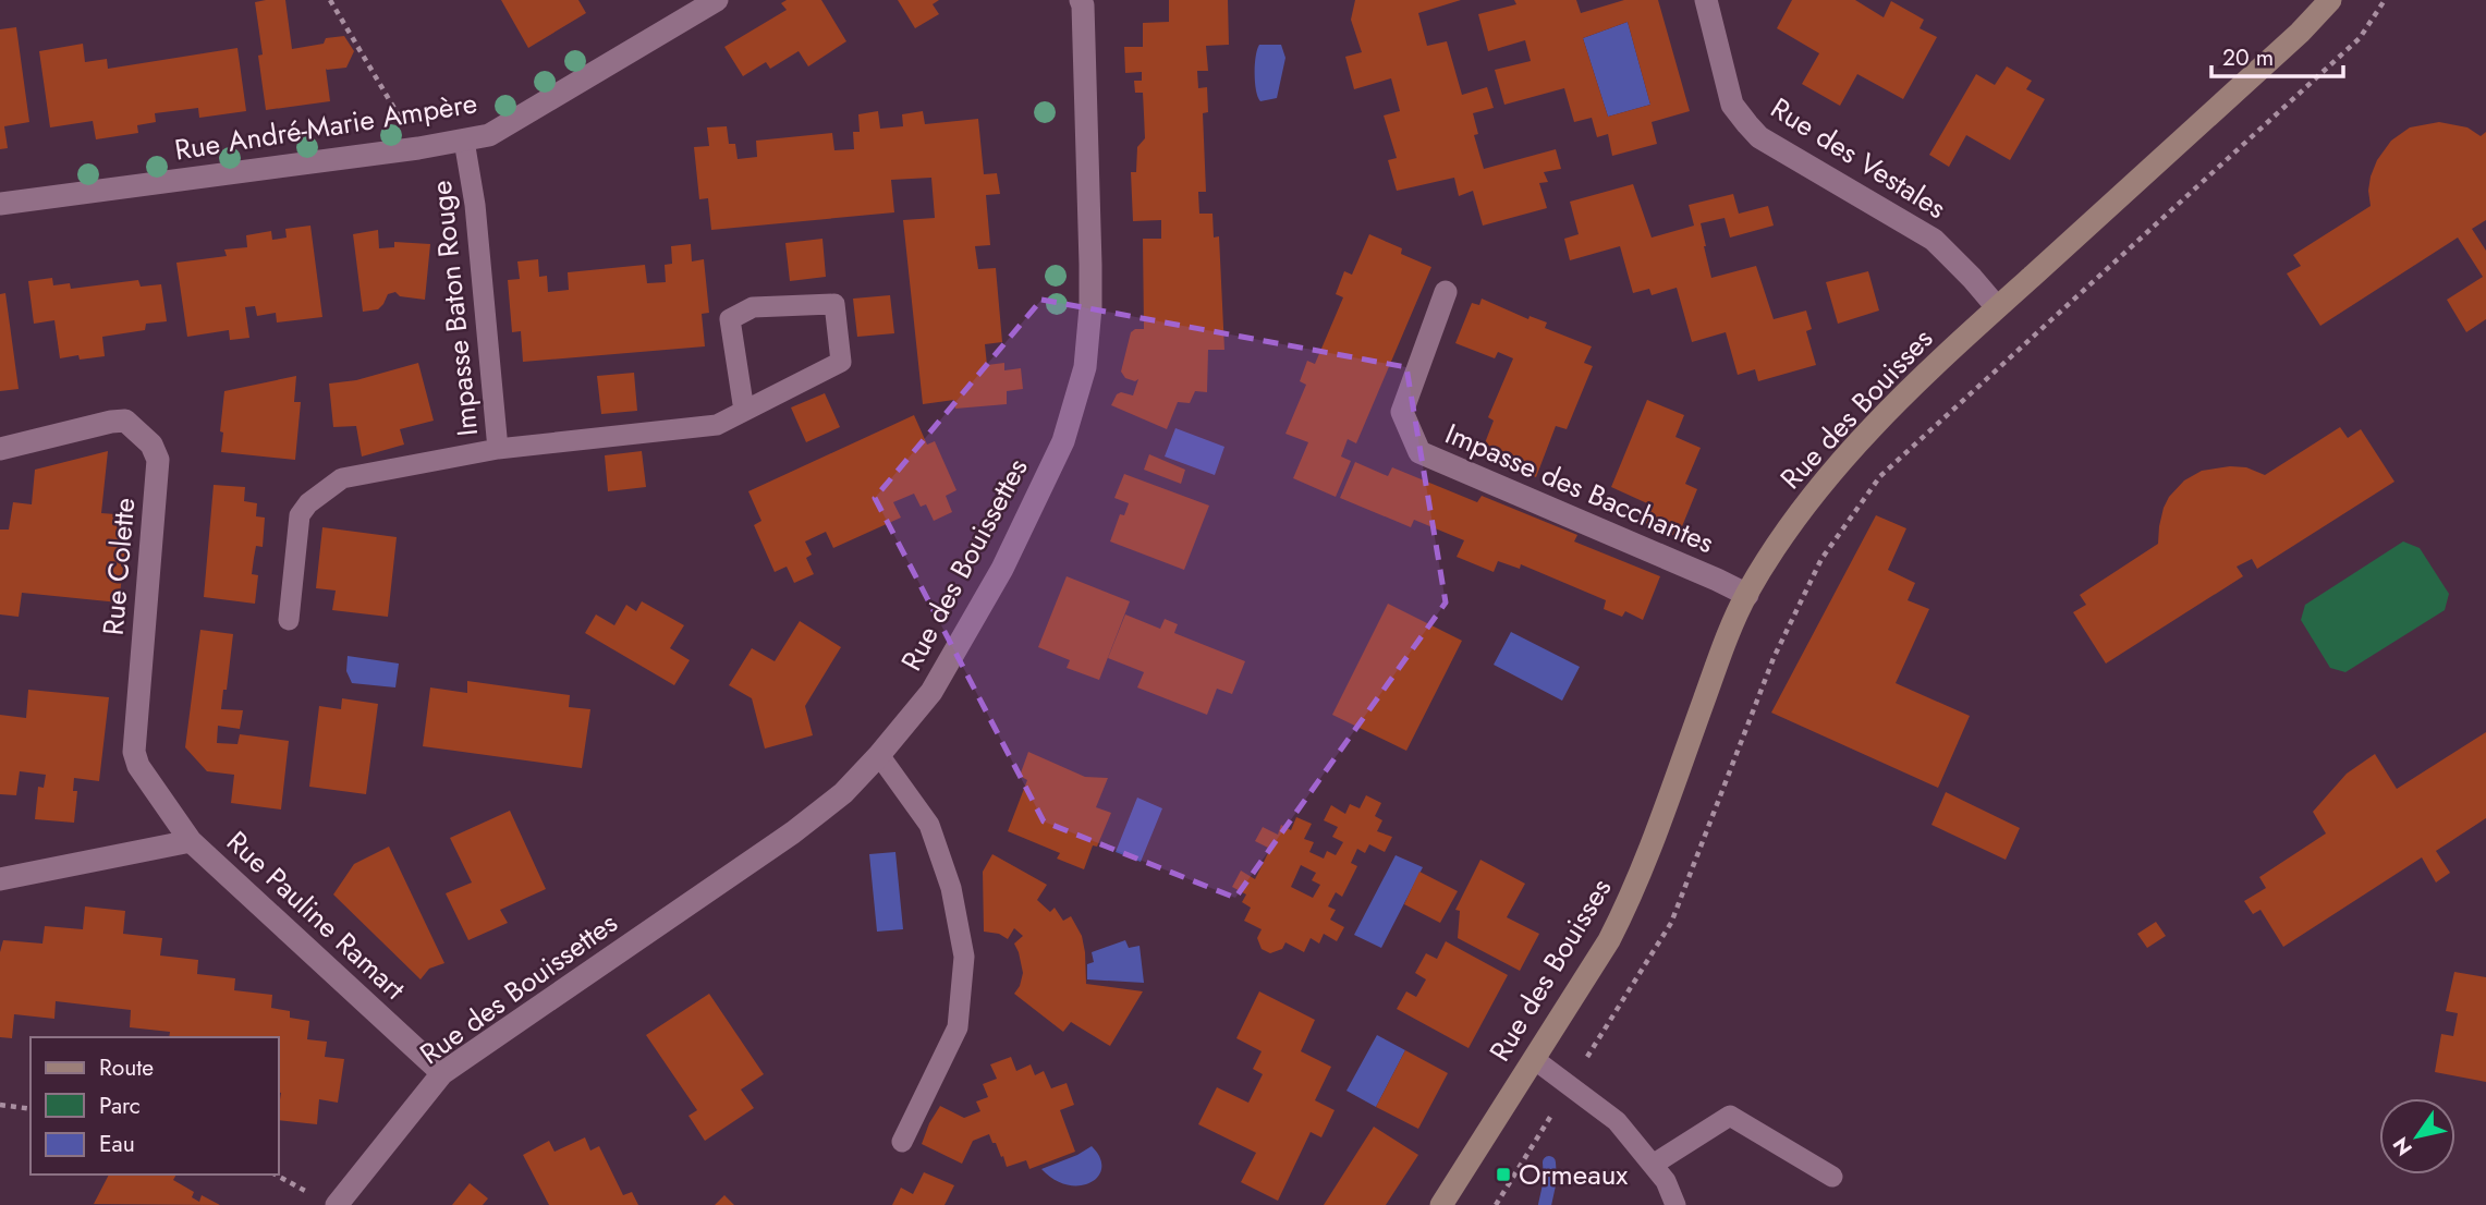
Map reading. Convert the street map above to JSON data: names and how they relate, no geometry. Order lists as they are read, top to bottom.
{
  "streets": {
    "street": [
      "Rue André-Marie Ampère",
      "Rue des Vestales",
      "Rue des Bouisses",
      "Impasse des Bacchantes",
      "Rue des Bouissettes",
      "Rue Colette",
      "Rue Pauline Ramart"
    ],
    "lane": ["Impasse Baton Rouge"]
  },
  "crossings": [
    ["Rue André-Marie Ampère", "Impasse Baton Rouge"],
    ["Rue des Vestales", "Rue des Bouisses"],
    ["Rue des Bouisses", "Impasse des Bacchantes"],
    ["Rue des Bouissettes", "Rue Pauline Ramart"],
    ["Rue Colette", "Rue Pauline Ramart"]
  ],
  "places": {
    "transit": ["Ormeaux"]
  },
  "legend": ["Route", "Parc", "Eau"],
  "scale_bar": "20 m",
  "north": "bottom left"
}
